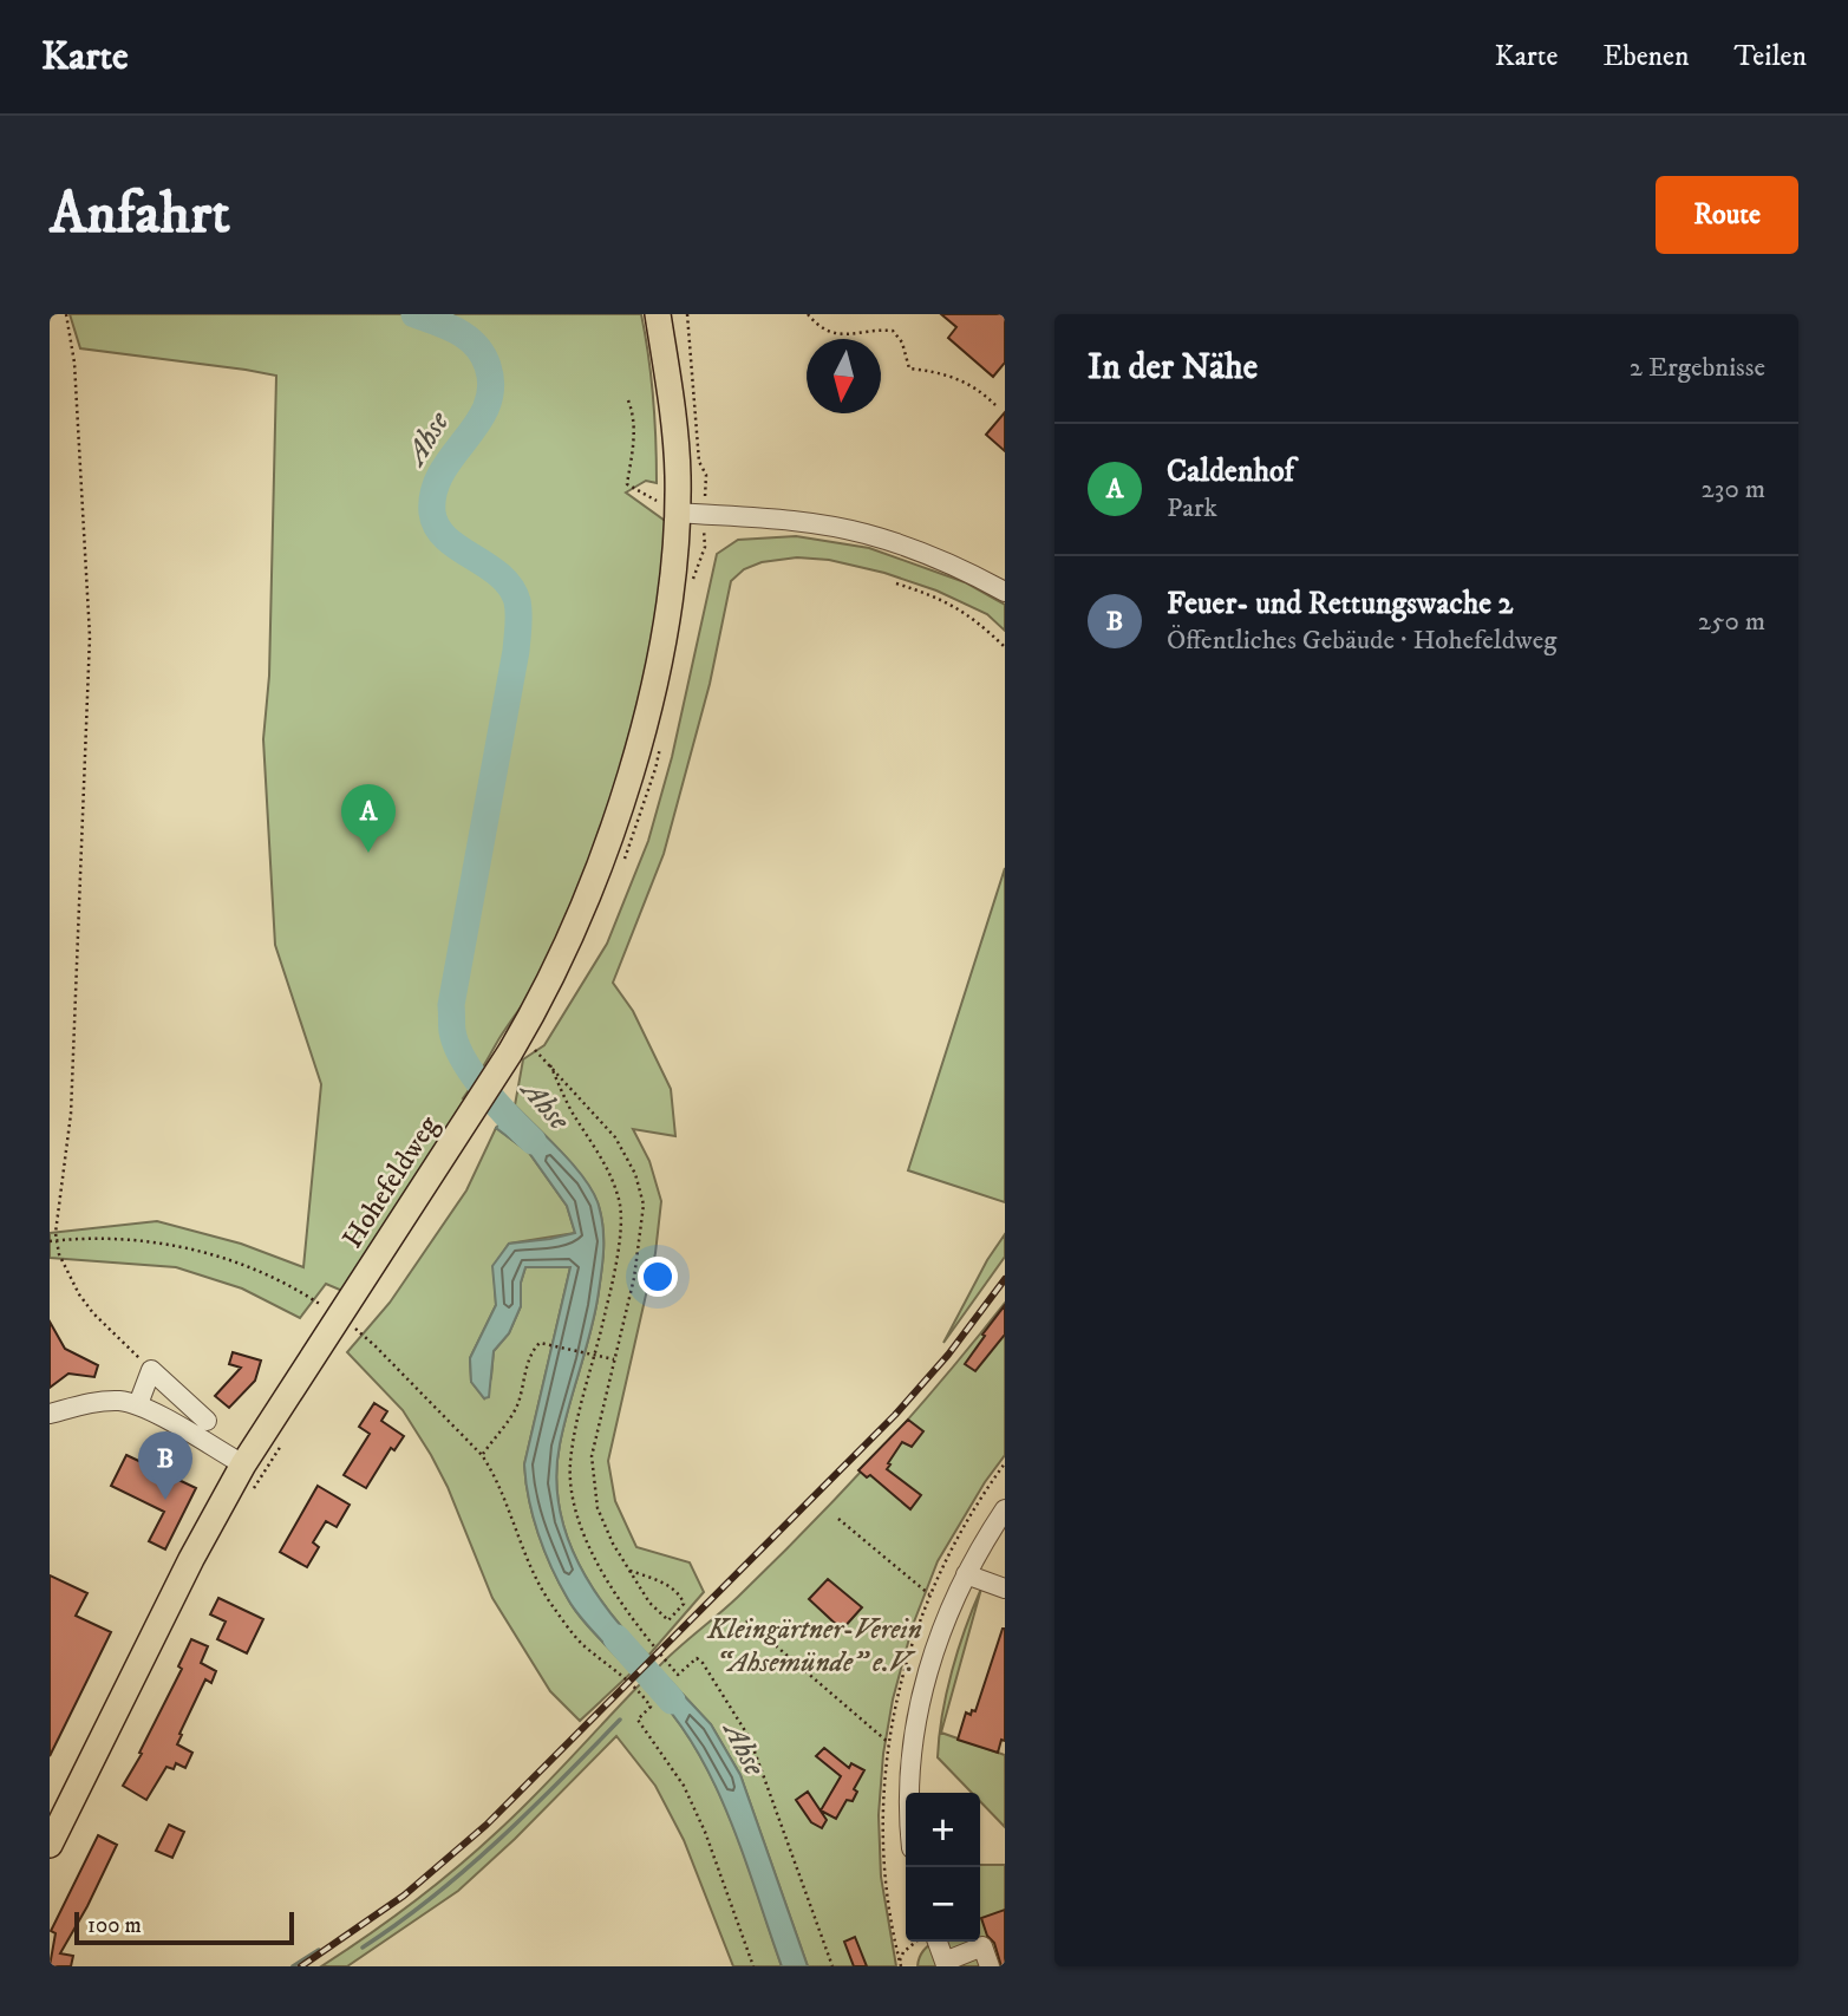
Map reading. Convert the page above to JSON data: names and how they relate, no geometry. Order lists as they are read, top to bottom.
{
  "streets": {
    "main road": ["Hohefeldweg"]
  },
  "water": ["Ahse"],
  "parks": ["Kleingärtner-Verein “Ahsemünde” e.V."],
  "scale_bar": "100 m",
  "north": "bottom",
  "page": {
    "header": "Karte",
    "nav": ["Karte", "Ebenen", "Teilen"],
    "buttons": "Route",
    "title": "Anfahrt",
    "heading": ["In der Nähe", "2 Ergebnisse"],
    "list": [
      {
        "mark": "A",
        "name": "Caldenhof",
        "note": "Park",
        "value": "230 m"
      },
      {
        "mark": "B",
        "name": "Feuer- und Rettungswache 2",
        "note": "Öffentliches Gebäude · Hohefeldweg",
        "value": "250 m"
      }
    ],
    "pins": ["A", "B"],
    "map_buttons": ["+", "−"],
    "scale": "100 m"
  }
}
